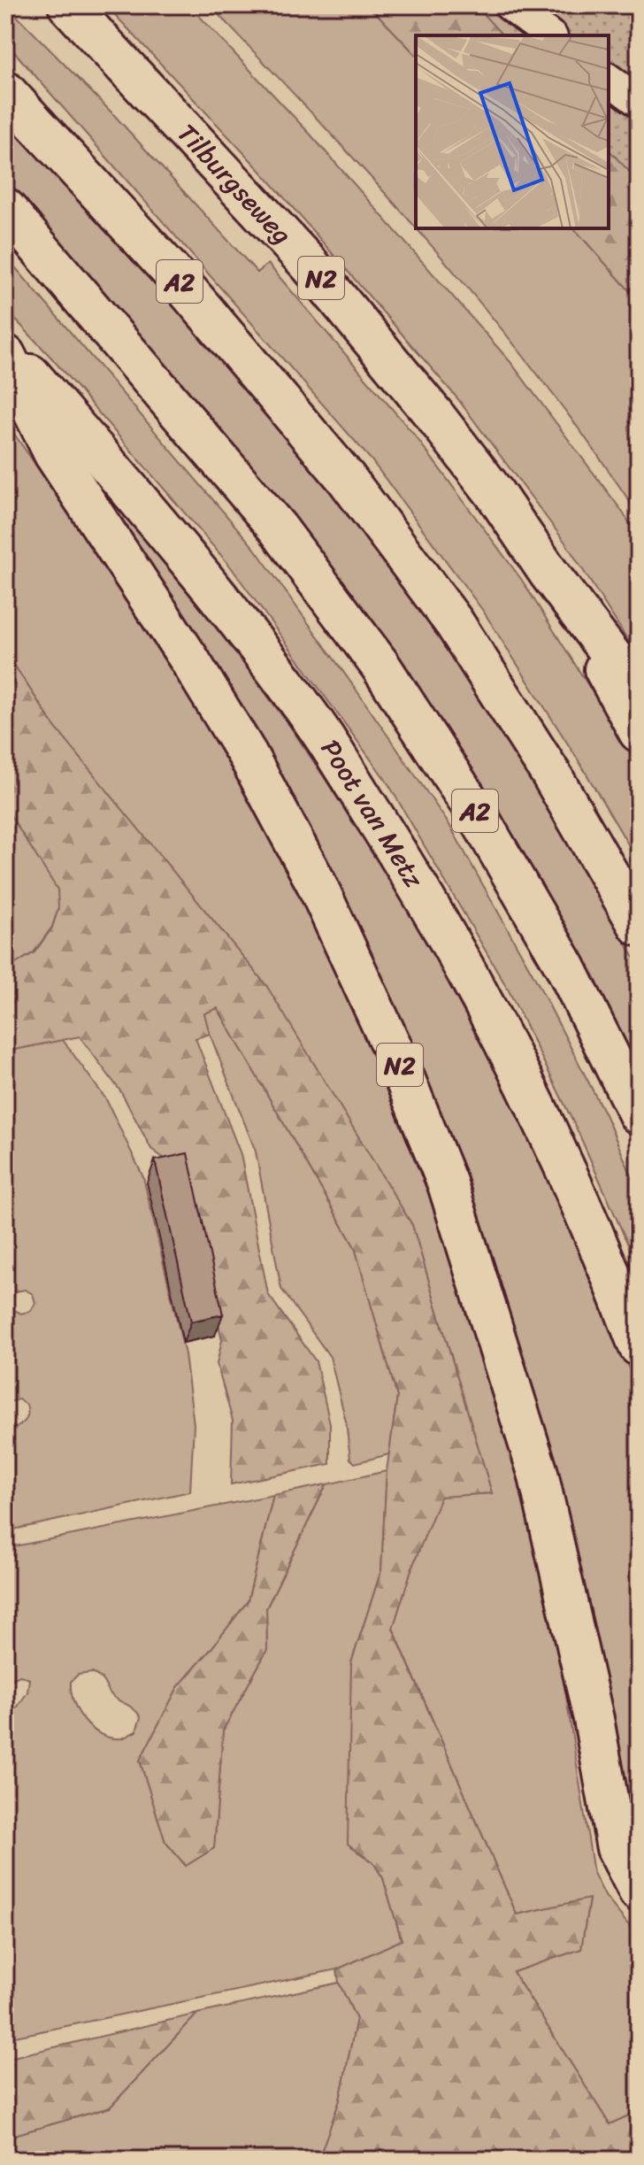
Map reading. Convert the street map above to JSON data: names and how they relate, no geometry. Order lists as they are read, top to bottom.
{
  "streets": {
    "highway": [
      "Tilburgseweg",
      "N2",
      "A2",
      "Poot van Metz"
    ]
  },
  "crossings": [
    ["Tilburgseweg", "N2"]
  ]
}
